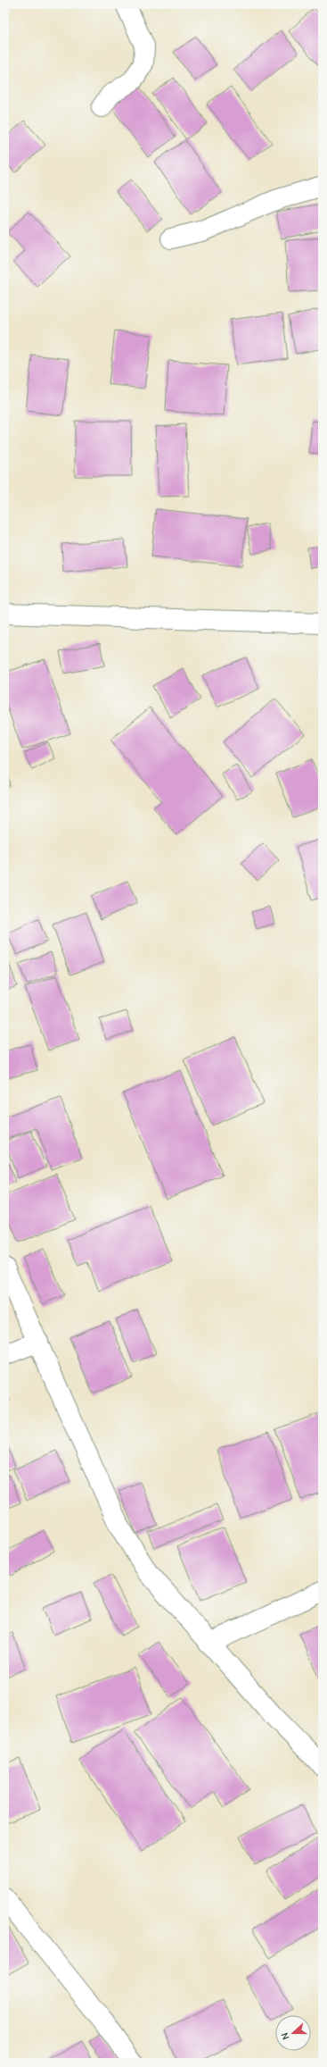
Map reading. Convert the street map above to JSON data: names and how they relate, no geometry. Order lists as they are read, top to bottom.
{
  "north": "left"
}
